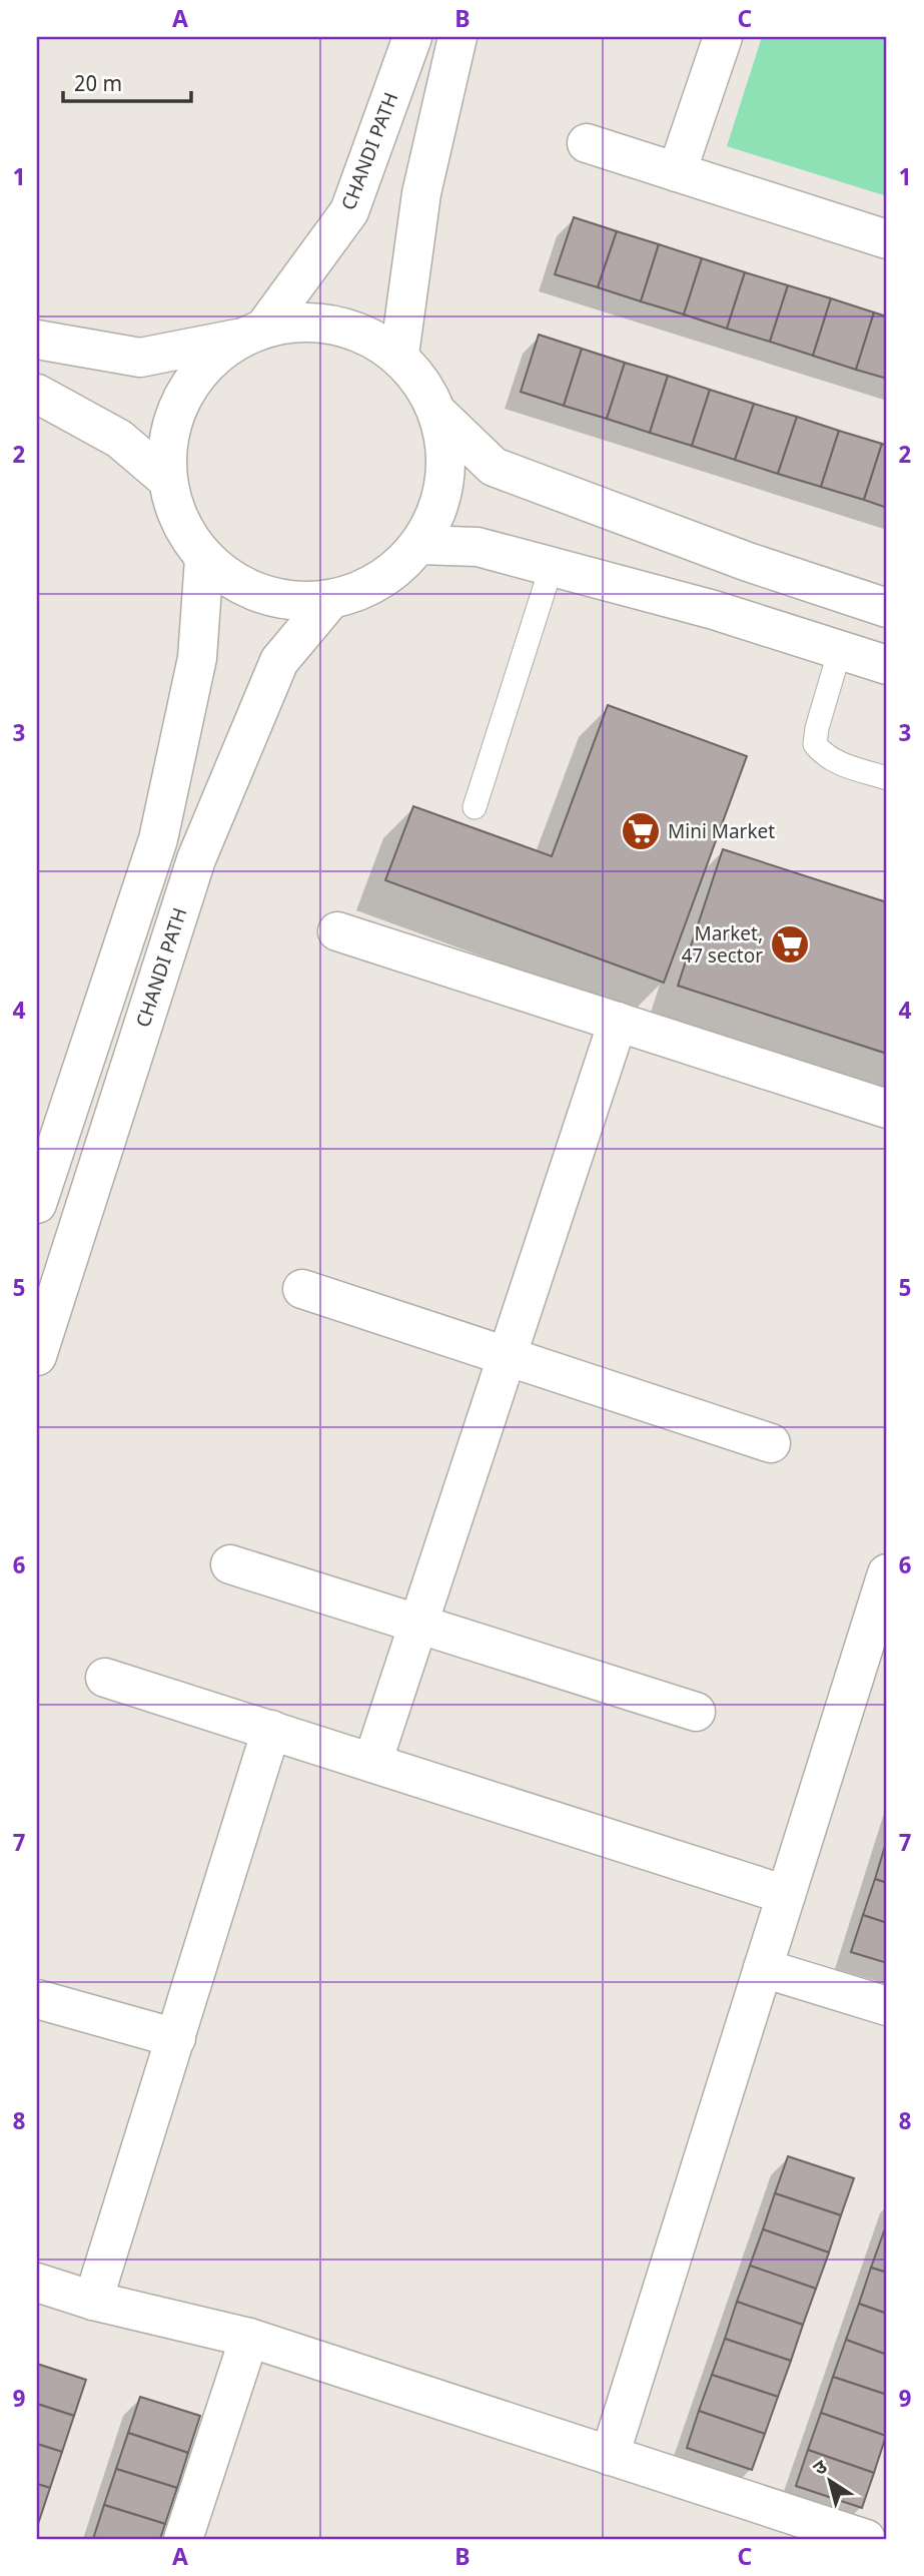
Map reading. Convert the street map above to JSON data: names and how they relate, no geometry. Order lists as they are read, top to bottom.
{
  "streets": {
    "street": ["CHANDI PATH"]
  },
  "places": {
    "supermarket": ["Mini Market", "Market, 47 sector"]
  },
  "scale_bar": "20 m",
  "north": "top left",
  "grid": {
    "columns": ["A", "B", "C"],
    "rows": [
      "1",
      "2",
      "3",
      "4",
      "5",
      "6",
      "7",
      "8",
      "9"
    ]
  }
}
